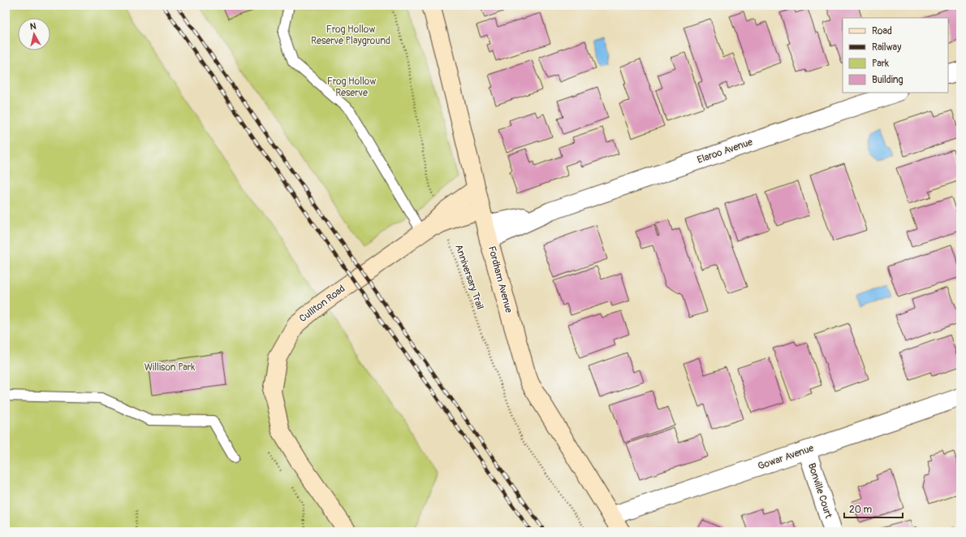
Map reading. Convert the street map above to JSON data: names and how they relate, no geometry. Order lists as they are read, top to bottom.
{
  "streets": {
    "street": [
      "Elaroo Avenue",
      "Fordham Avenue",
      "Culliton Road",
      "Gowar Avenue",
      "Bonville Court"
    ],
    "path": ["Anniversary Trail"]
  },
  "crossings": [
    ["Elaroo Avenue", "Fordham Avenue"],
    ["Elaroo Avenue", "Culliton Road"],
    ["Anniversary Trail", "Culliton Road"],
    ["Fordham Avenue", "Culliton Road"],
    ["Fordham Avenue", "Gowar Avenue"],
    ["Gowar Avenue", "Bonville Court"]
  ],
  "parks": ["Frog Hollow Reserve Playground", "Frog Hollow Reserve", "Willison Park"],
  "legend": [
    "Road",
    "Railway",
    "Park",
    "Building"
  ],
  "scale_bar": "20 m",
  "north": "top"
}
